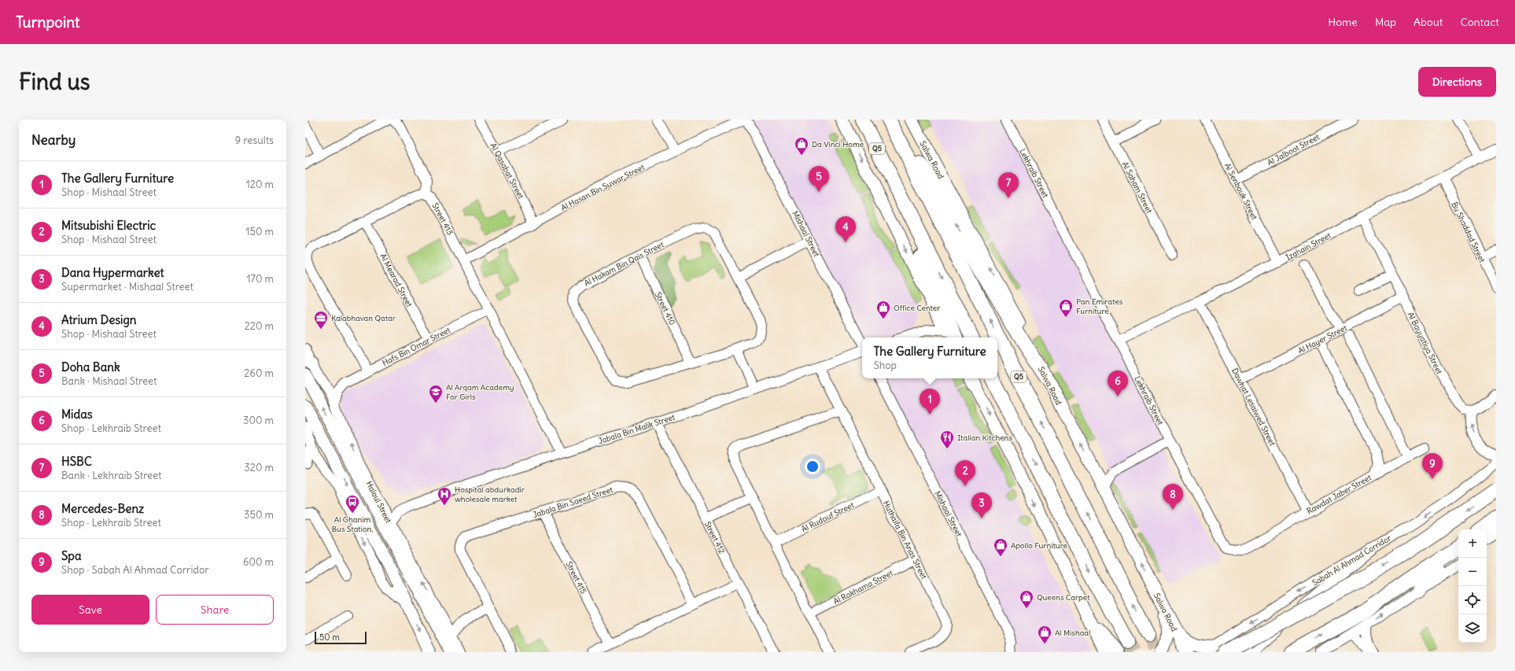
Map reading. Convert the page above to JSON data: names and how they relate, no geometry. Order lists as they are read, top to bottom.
{
  "streets": {
    "highway": ["Q5"],
    "main road": ["Salwa Road", "Haloul Street"],
    "street": [
      "Al Jalboot Street",
      "Al Qasabat Street",
      "Lekhraib Street",
      "Al Hasan Bin Suwar Street",
      "Al Saham Street",
      "Al Senbouk Street",
      "Street 413",
      "Bu Shaddad Street",
      "Mishaal Street",
      "Izghain Street",
      "Al Hakam Bin Qais Street",
      "Al Mearad Street",
      "Street 410",
      "Al Hayer Street",
      "Al Bayyatiya Street",
      "Hafs Bin Omar Street",
      "Dawhat Lesaiwed Street",
      "Jabala Bin Malik Street",
      "Rawdat Jaber Street",
      "Jabala Bin Saeed Street",
      "Al Rudouf Street",
      "Street 412",
      "Huthaifa Bin Anas Street",
      "Sabah Al Ahmad Corridor",
      "Street 415",
      "Al Rakhama Street"
    ]
  },
  "crossings": [
    ["Al Jalboot Street", "Al Senbouk Street"],
    ["Al Qasabat Street", "Al Hasan Bin Suwar Street"],
    ["Lekhraib Street", "Izghain Street"],
    ["Lekhraib Street", "Rawdat Jaber Street"],
    ["Al Hasan Bin Suwar Street", "Street 413"],
    ["Al Senbouk Street", "Izghain Street"],
    ["Street 413", "Hafs Bin Omar Street"],
    ["Street 413", "Jabala Bin Malik Street"],
    ["Bu Shaddad Street", "Izghain Street"],
    ["Izghain Street", "Al Bayyatiya Street"],
    ["Izghain Street", "Dawhat Lesaiwed Street"],
    ["Al Hakam Bin Qais Street", "Street 410"],
    ["Al Mearad Street", "Hafs Bin Omar Street"],
    ["Al Hayer Street", "Al Bayyatiya Street"],
    ["Al Hayer Street", "Dawhat Lesaiwed Street"],
    ["Al Hayer Street", "Rawdat Jaber Street"],
    ["Hafs Bin Omar Street", "Haloul Street"],
    ["Dawhat Lesaiwed Street", "Rawdat Jaber Street"],
    ["Jabala Bin Malik Street", "Haloul Street"],
    ["Jabala Bin Malik Street", "Street 412"],
    ["Jabala Bin Malik Street", "Huthaifa Bin Anas Street"],
    ["Jabala Bin Saeed Street", "Street 415"],
    ["Al Rudouf Street", "Huthaifa Bin Anas Street"],
    ["Huthaifa Bin Anas Street", "Al Rakhama Street"]
  ],
  "places": {
    "shop": [
      "Da Vinci Home",
      "Pan Emirates Furniture",
      "Office Center",
      "Apollo Furniture",
      "Queens Carpet",
      "Al Mishaal"
    ],
    "office": ["Kalabhavan Qatar"],
    "school or university": ["Al Arqam Academy For Girls"],
    "restaurant": ["Italian Kitchens"],
    "hospital": ["Hospital abdurkadir wholesale market"],
    "bus stop": ["Al Ghanim Bus Station."]
  },
  "scale_bar": "50 m",
  "page": {
    "header": "Turnpoint",
    "nav": [
      "Home",
      "Map",
      "About",
      "Contact"
    ],
    "buttons": [
      "Directions",
      ["Save", "Share"]
    ],
    "title": "Find us",
    "heading": ["Nearby", "9 results"],
    "list": [
      {
        "mark": "1",
        "name": "The Gallery Furniture",
        "note": "Shop · Mishaal Street",
        "value": "120 m"
      },
      {
        "mark": "2",
        "name": "Mitsubishi Electric",
        "note": "Shop · Mishaal Street",
        "value": "150 m"
      },
      {
        "mark": "3",
        "name": "Dana Hypermarket",
        "note": "Supermarket · Mishaal Street",
        "value": "170 m"
      },
      {
        "mark": "4",
        "name": "Atrium Design",
        "note": "Shop · Mishaal Street",
        "value": "220 m"
      },
      {
        "mark": "5",
        "name": "Doha Bank",
        "note": "Bank · Mishaal Street",
        "value": "260 m"
      },
      {
        "mark": "6",
        "name": "Midas",
        "note": "Shop · Lekhraib Street",
        "value": "300 m"
      },
      {
        "mark": "7",
        "name": "HSBC",
        "note": "Bank · Lekhraib Street",
        "value": "320 m"
      },
      {
        "mark": "8",
        "name": "Mercedes-Benz",
        "note": "Shop · Lekhraib Street",
        "value": "350 m"
      },
      {
        "mark": "9",
        "name": "Spa",
        "note": "Shop · Sabah Al Ahmad Corridor",
        "value": "600 m"
      }
    ],
    "pins": [
      "5",
      "7",
      "4",
      "6",
      "1",
      "9",
      "2",
      "8",
      "3"
    ],
    "popup": ["The Gallery Furniture", "Shop"],
    "map_buttons": ["+", "−"],
    "scale": "50 m"
  }
}
